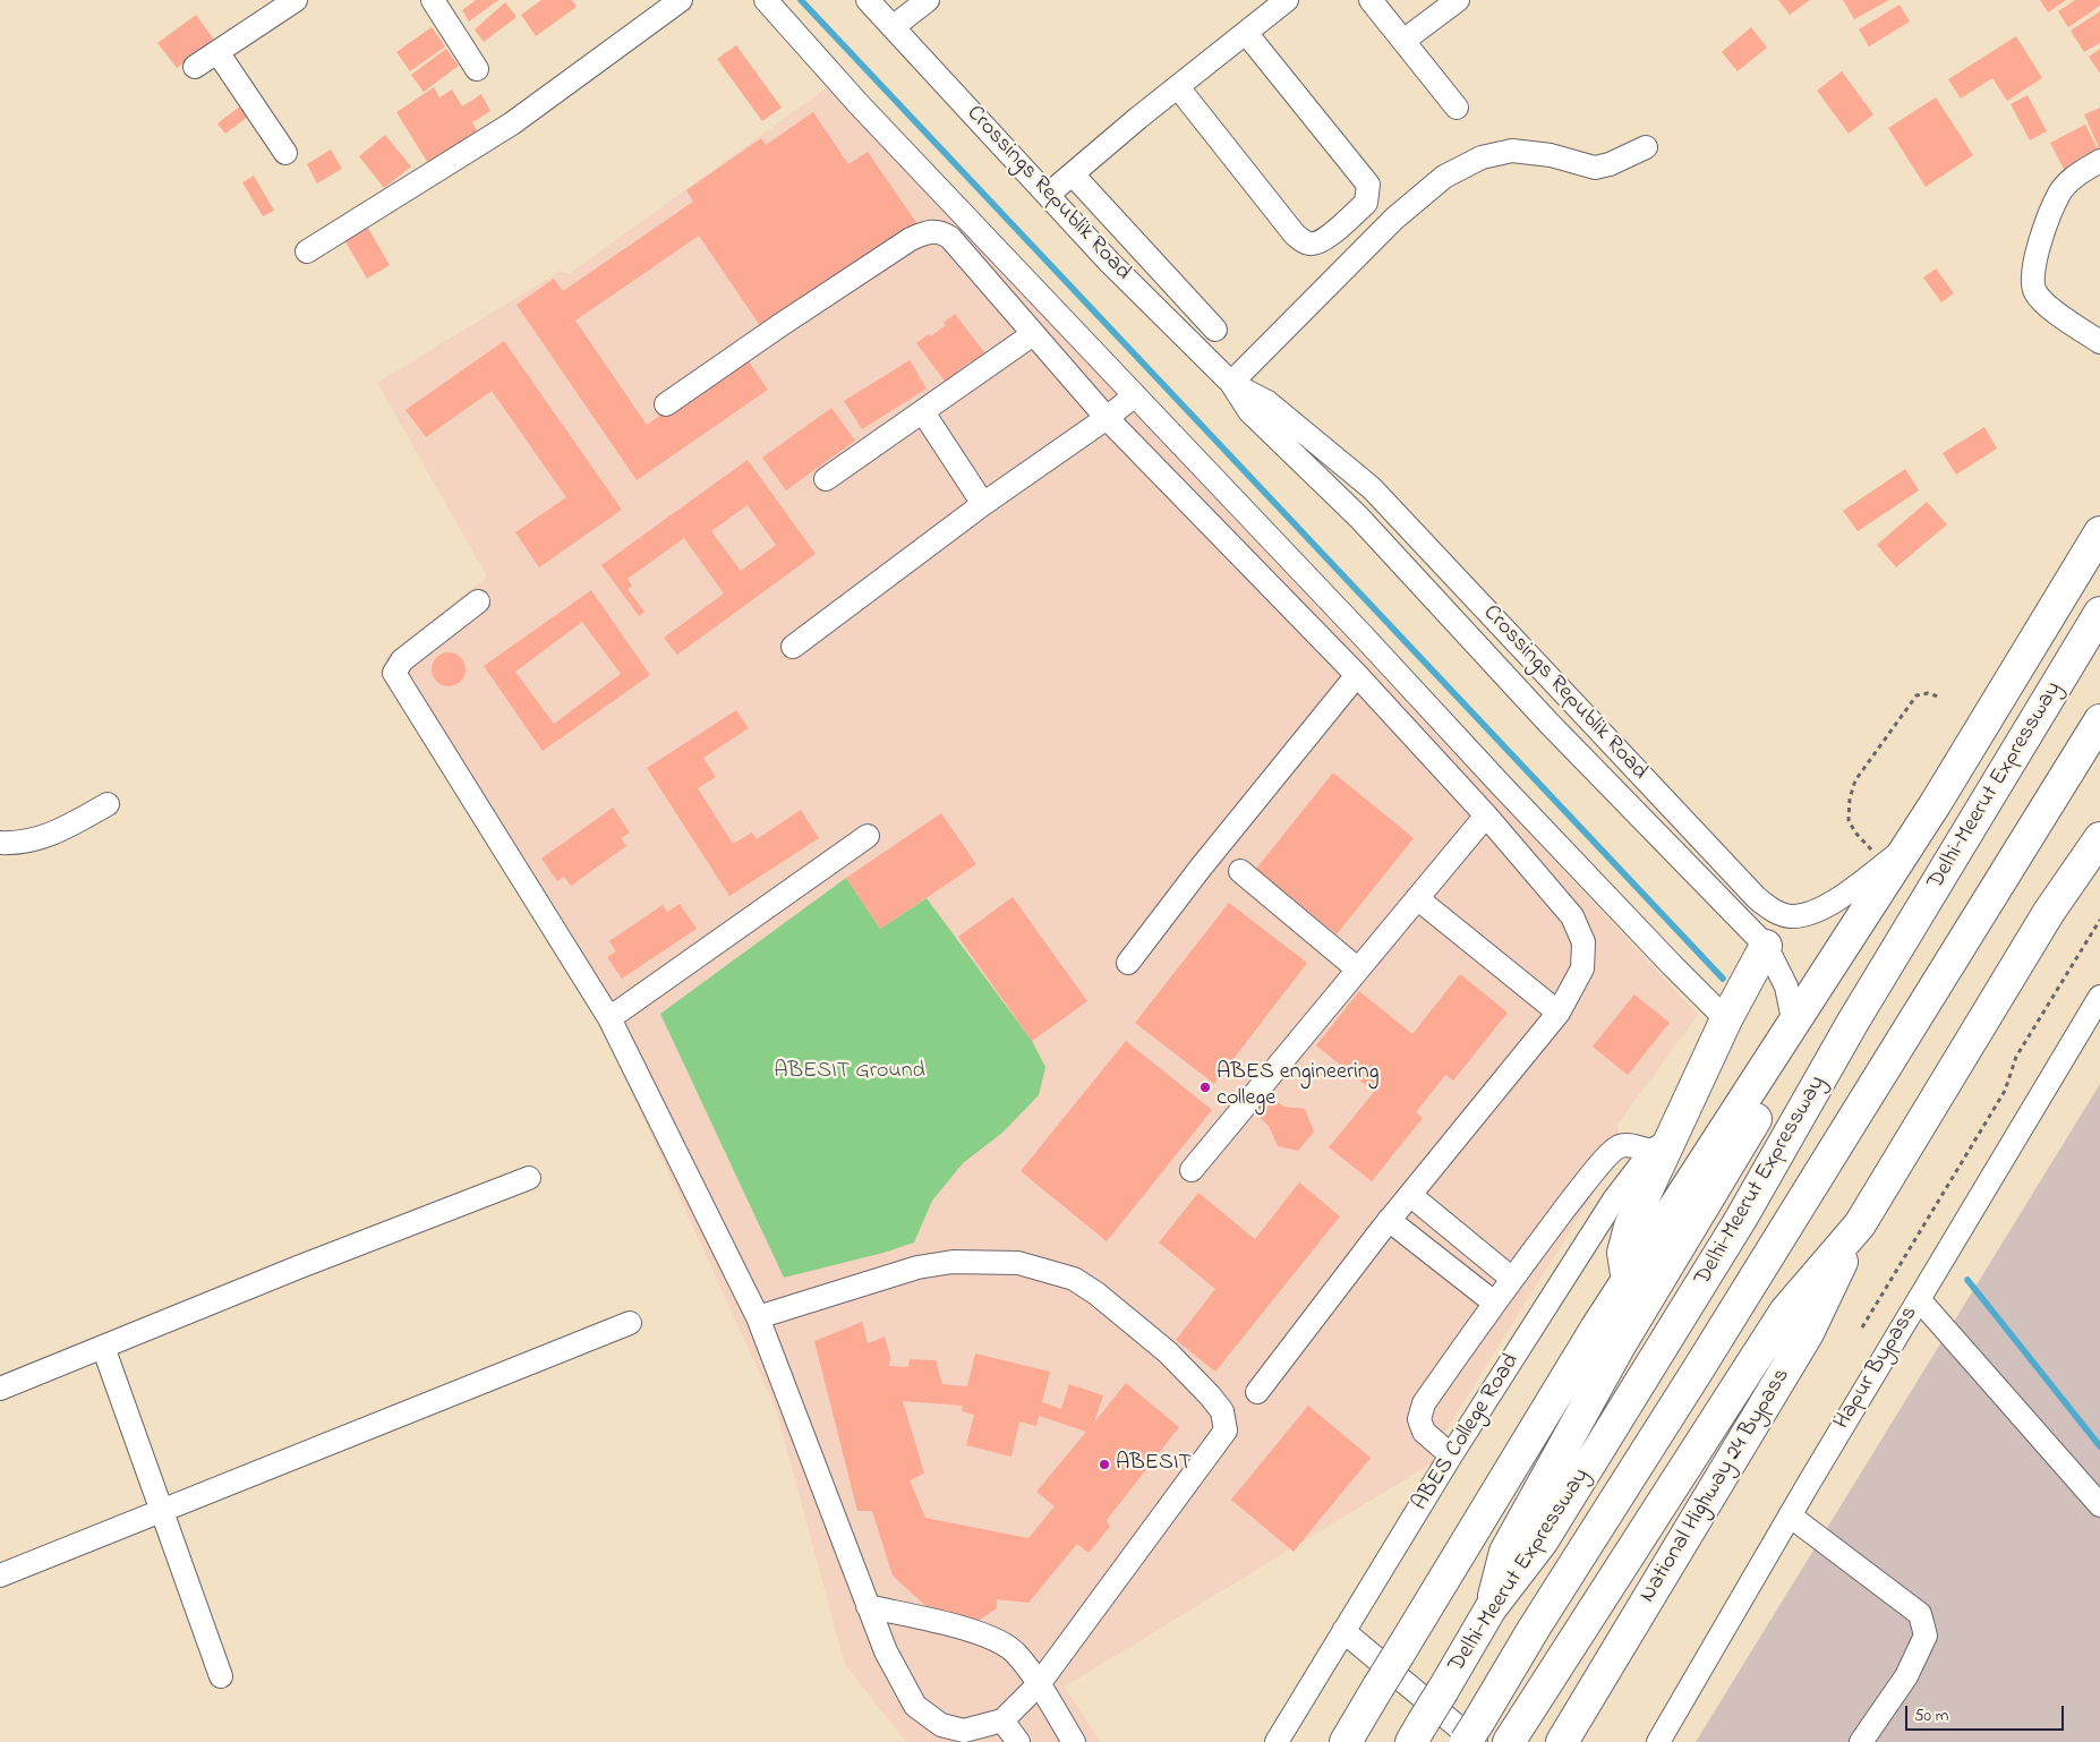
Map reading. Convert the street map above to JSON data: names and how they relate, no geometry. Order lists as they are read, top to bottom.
{
  "streets": {
    "highway": ["Delhi-Meerut Expressway", "National Highway 24 Bypass"],
    "street": ["Crossings Republik Road", "Hapur Bypass", "ABES College Road"]
  },
  "parks": ["ABESIT Ground"],
  "places": ["ABES engineering college", "ABESIT"],
  "scale_bar": "50 m"
}
